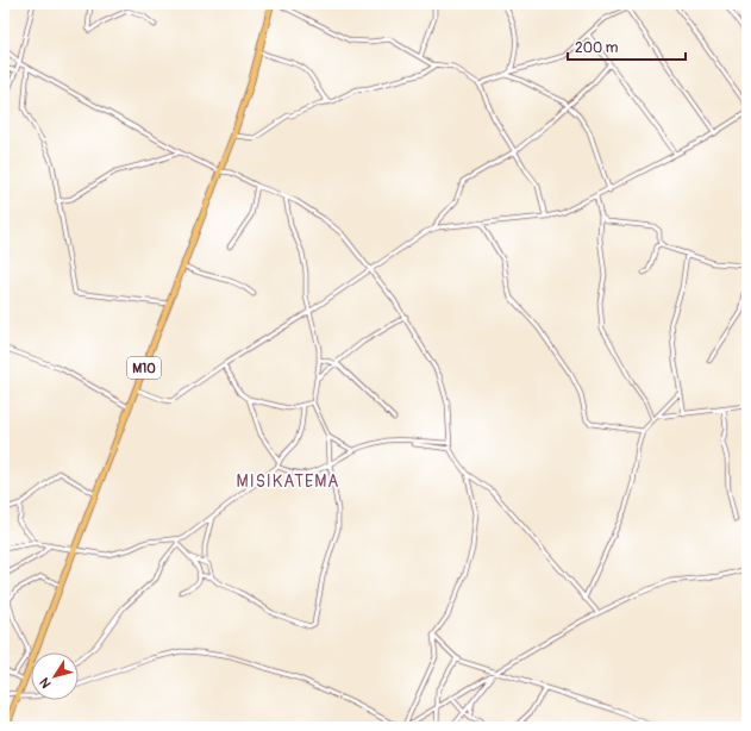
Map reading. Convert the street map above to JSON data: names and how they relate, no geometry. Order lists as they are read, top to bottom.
{
  "streets": {
    "highway": ["M10"]
  },
  "districts": ["MISIKATEMA"],
  "scale_bar": "200 m",
  "north": "bottom left"
}
